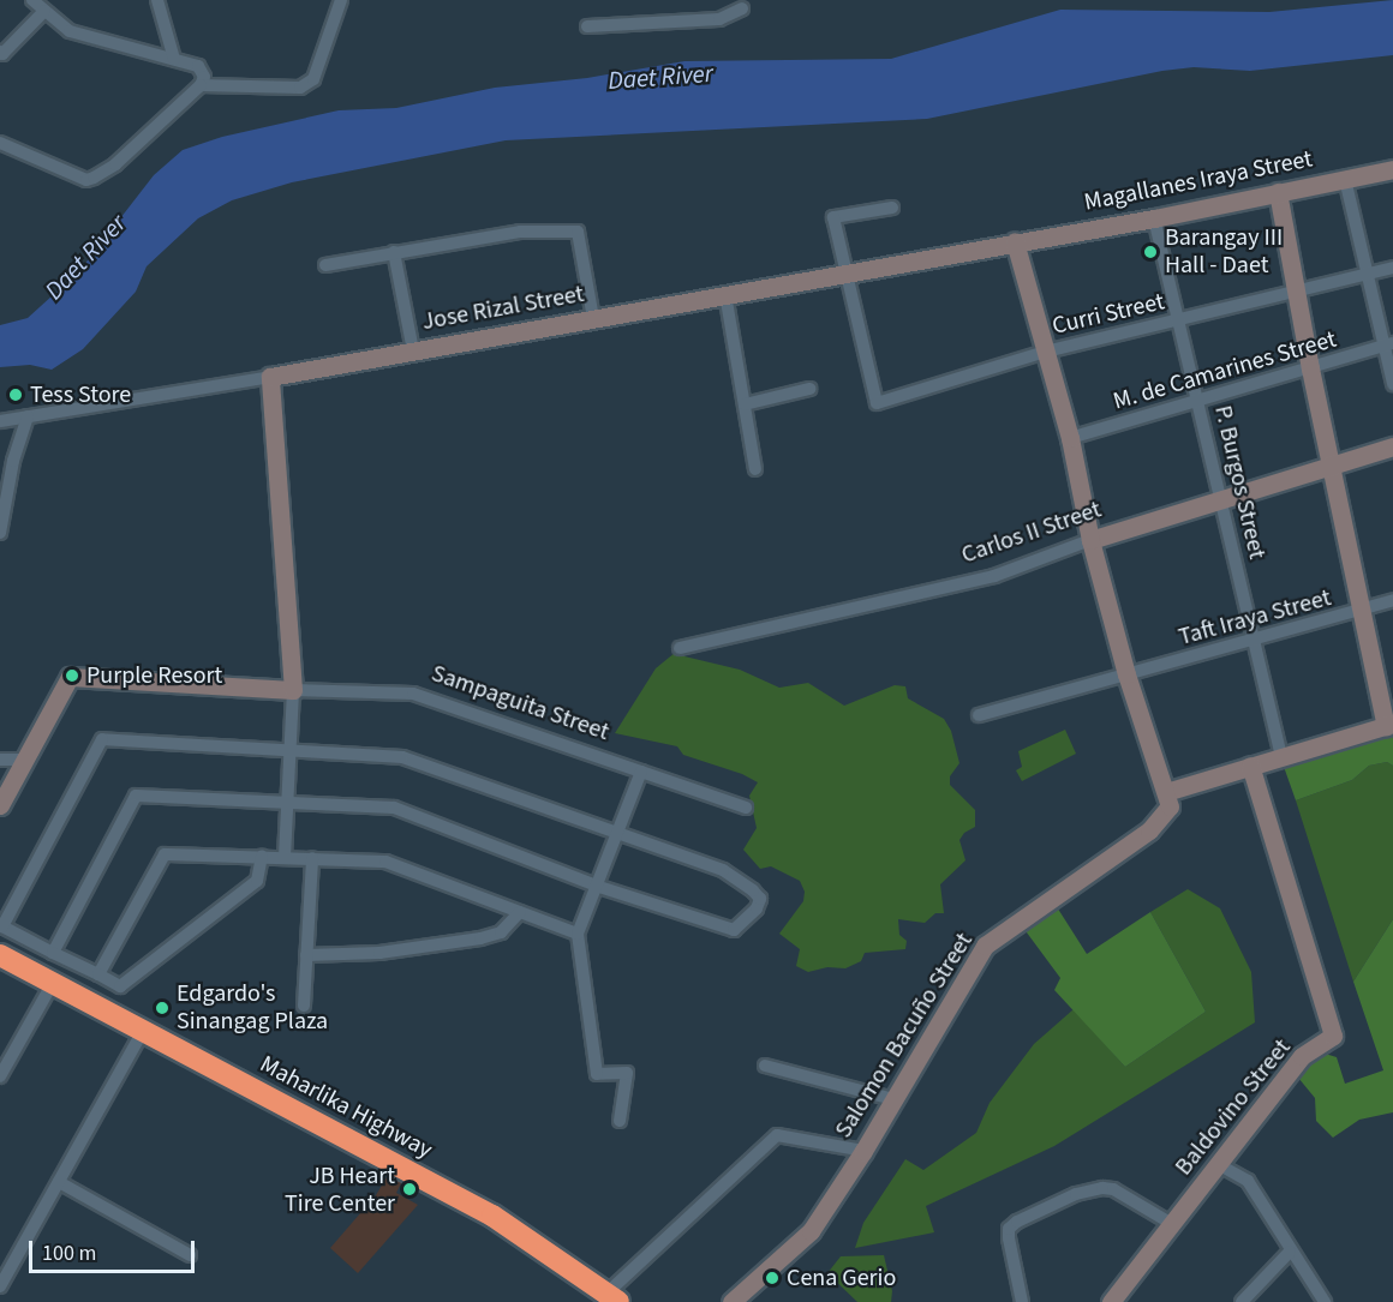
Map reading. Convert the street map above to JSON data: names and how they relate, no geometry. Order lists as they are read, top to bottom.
{
  "streets": {
    "highway": ["Maharlika Highway"],
    "street": [
      "Magallanes Iraya Street",
      "Jose Rizal Street",
      "Curri Street",
      "M. de Camarines Street",
      "P. Burgos Street",
      "Carlos II Street",
      "Taft Iraya Street",
      "Sampaguita Street",
      "Salomon Bacuño Street",
      "Baldovino Street"
    ]
  },
  "crossings": [
    ["Magallanes Iraya Street", "Jose Rizal Street"],
    ["Magallanes Iraya Street", "P. Burgos Street"],
    ["Jose Rizal Street", "Curri Street"],
    ["Curri Street", "P. Burgos Street"],
    ["M. de Camarines Street", "P. Burgos Street"],
    ["P. Burgos Street", "Carlos II Street"],
    ["P. Burgos Street", "Taft Iraya Street"]
  ],
  "water": ["Daet River"],
  "places": [
    "Barangay III Hall - Daet",
    "Tess Store",
    "Purple Resort",
    "Edgardo's Sinangag Plaza",
    "JB Heart Tire Center",
    "Cena Gerio"
  ],
  "scale_bar": "100 m"
}
